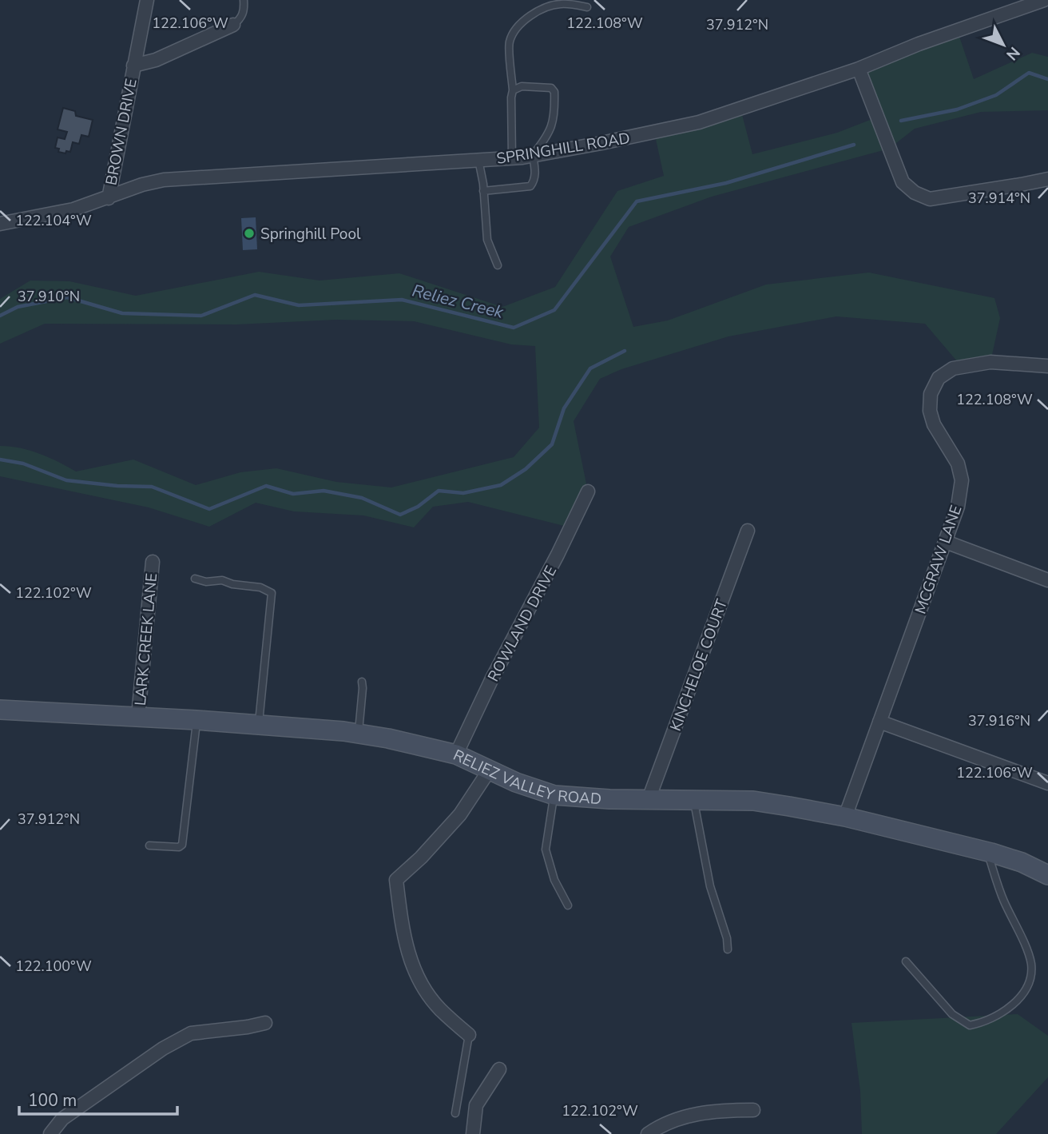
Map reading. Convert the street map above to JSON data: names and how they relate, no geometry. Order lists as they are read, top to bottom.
{
  "streets": {
    "main road": ["RELIEZ VALLEY ROAD"],
    "street": [
      "BROWN DRIVE",
      "SPRINGHILL ROAD",
      "MCGRAW LANE",
      "ROWLAND DRIVE",
      "LARK CREEK LANE",
      "KINCHELOE COURT"
    ]
  },
  "crossings": [
    ["BROWN DRIVE", "SPRINGHILL ROAD"],
    ["MCGRAW LANE", "RELIEZ VALLEY ROAD"],
    ["ROWLAND DRIVE", "RELIEZ VALLEY ROAD"],
    ["LARK CREEK LANE", "RELIEZ VALLEY ROAD"],
    ["KINCHELOE COURT", "RELIEZ VALLEY ROAD"]
  ],
  "water": ["Reliez Creek"],
  "places": ["Springhill Pool"],
  "scale_bar": "100 m",
  "north": "bottom right",
  "coordinates": [
    "122.106°W",
    "122.108°W",
    "37.912°N",
    "37.914°N",
    "122.104°W",
    "37.910°N",
    "122.102°W",
    "37.916°N",
    "122.100°W"
  ]
}
